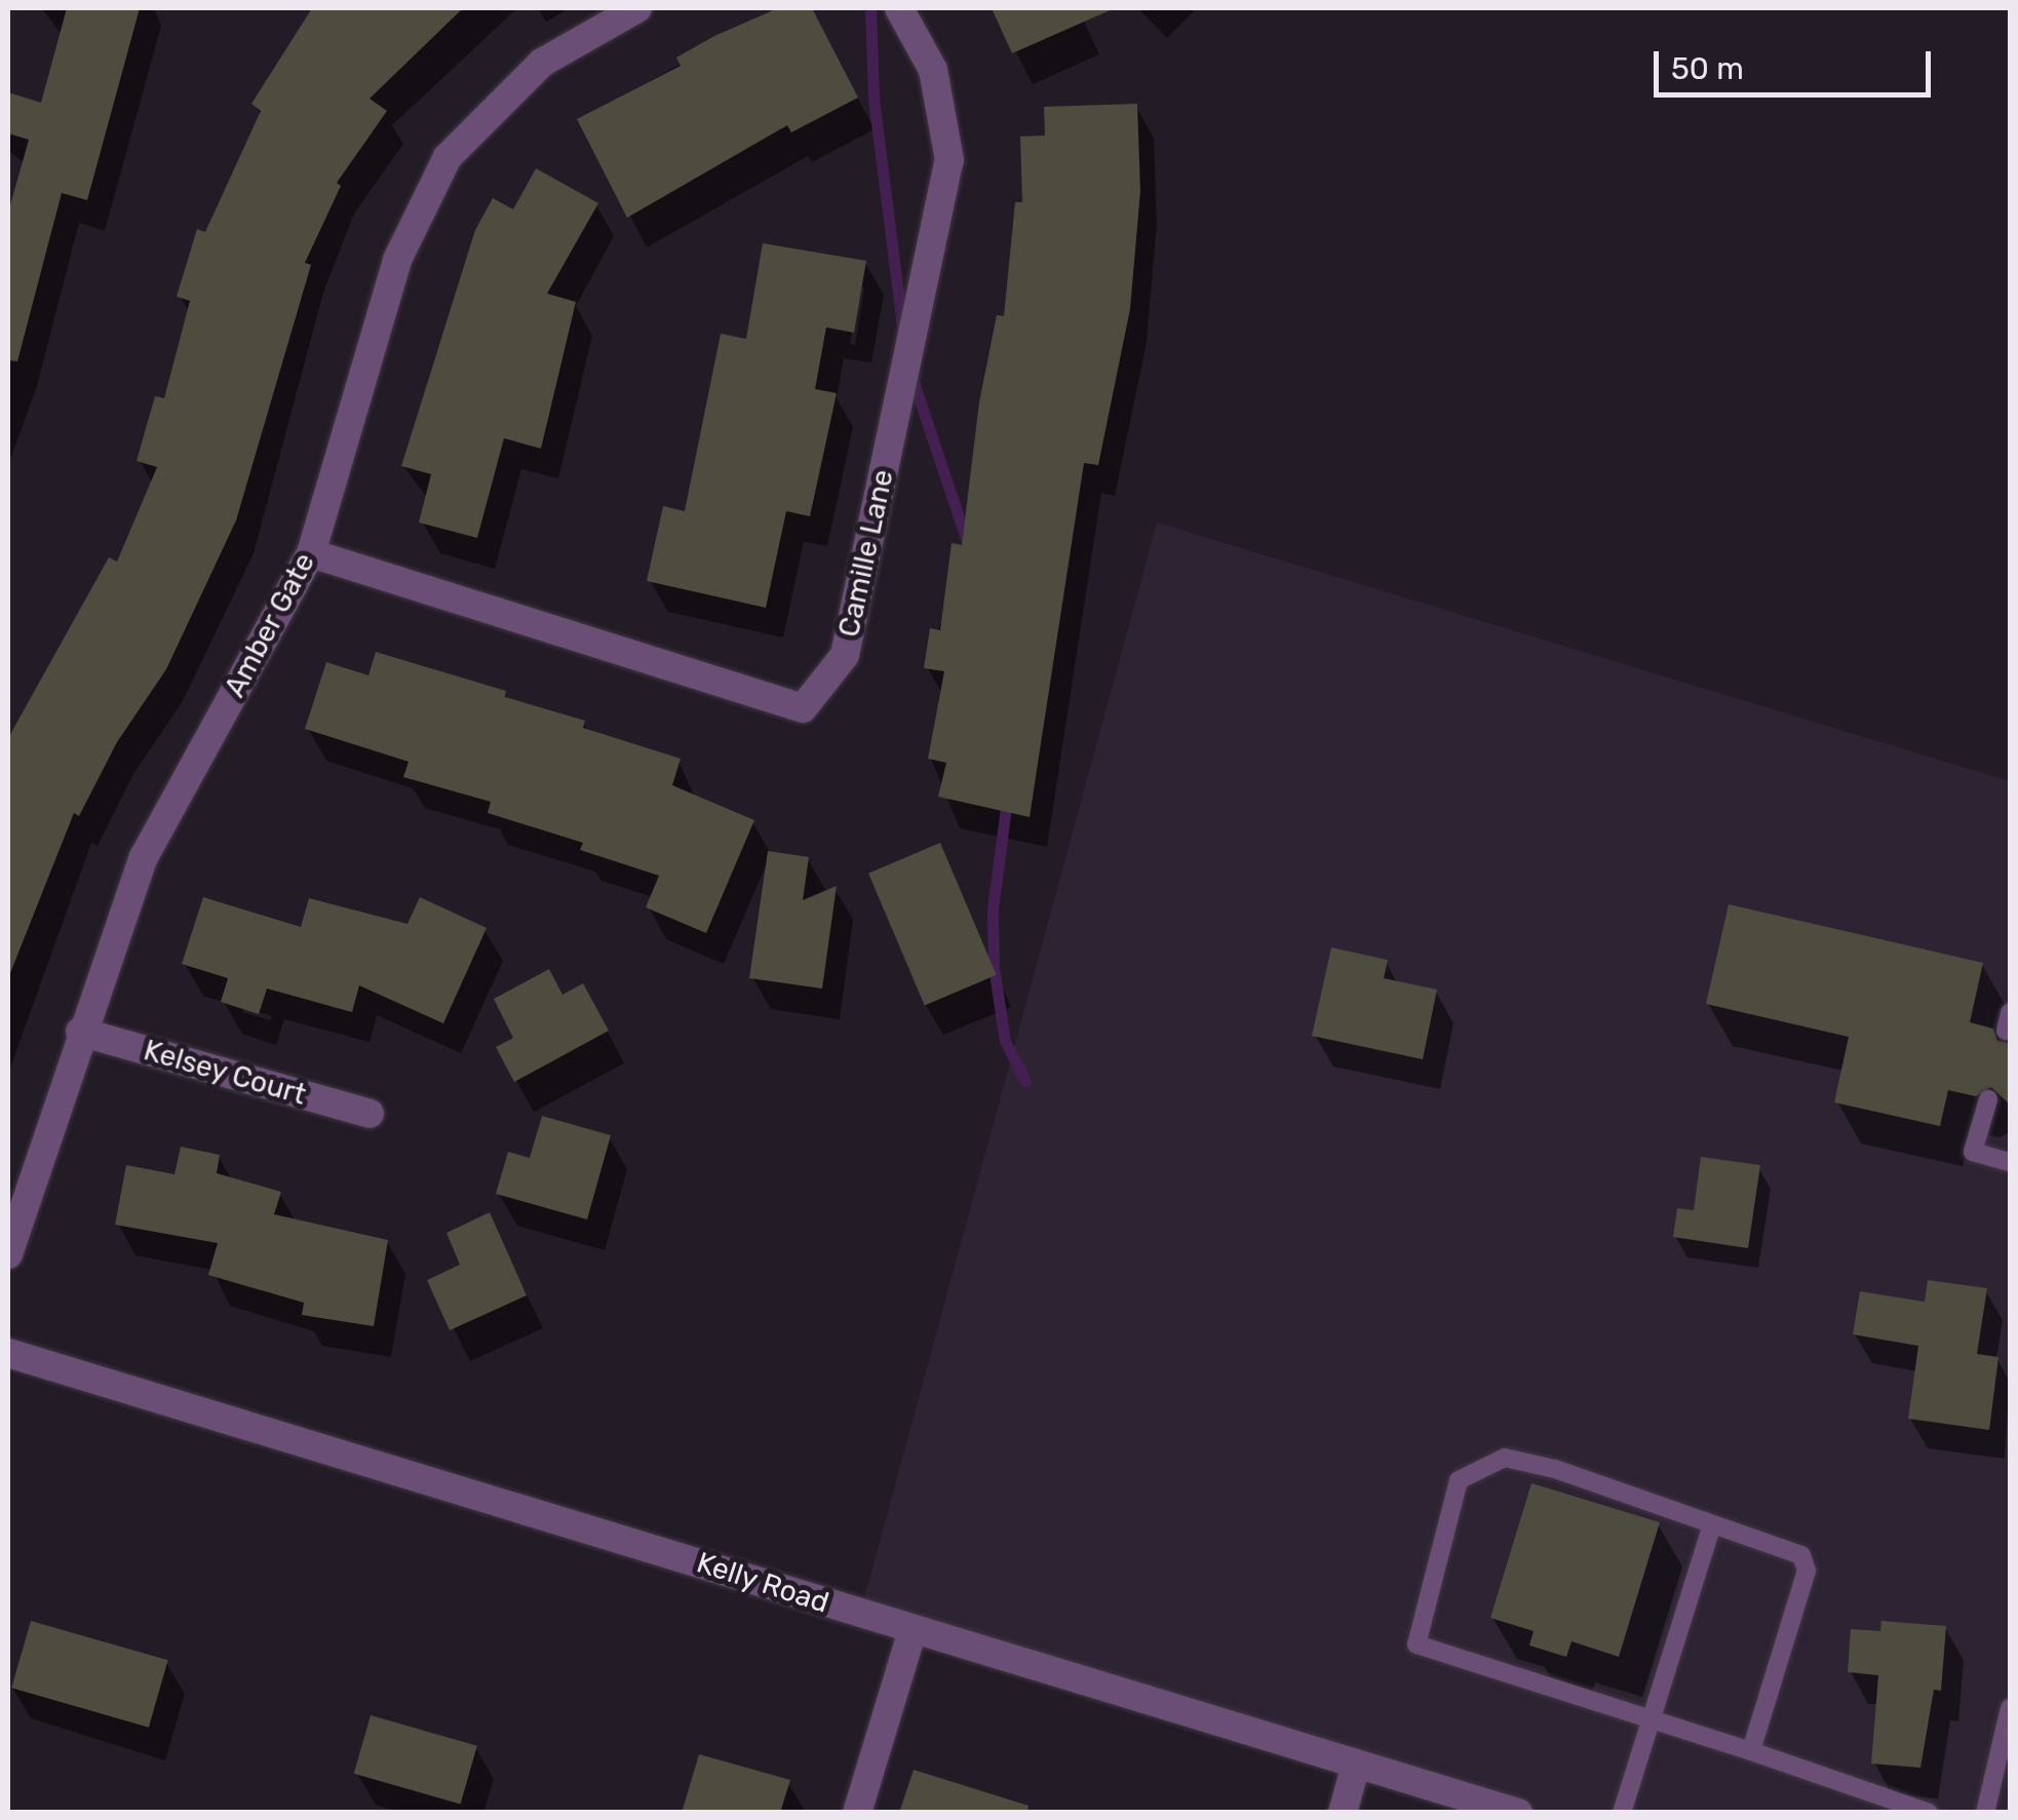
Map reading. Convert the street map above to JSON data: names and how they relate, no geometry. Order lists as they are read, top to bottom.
{
  "streets": {
    "street": [
      "Camille Lane",
      "Amber Gate",
      "Kelsey Court",
      "Kelly Road"
    ]
  },
  "crossings": [
    ["Camille Lane", "Amber Gate"],
    ["Amber Gate", "Kelsey Court"]
  ],
  "scale_bar": "50 m"
}
